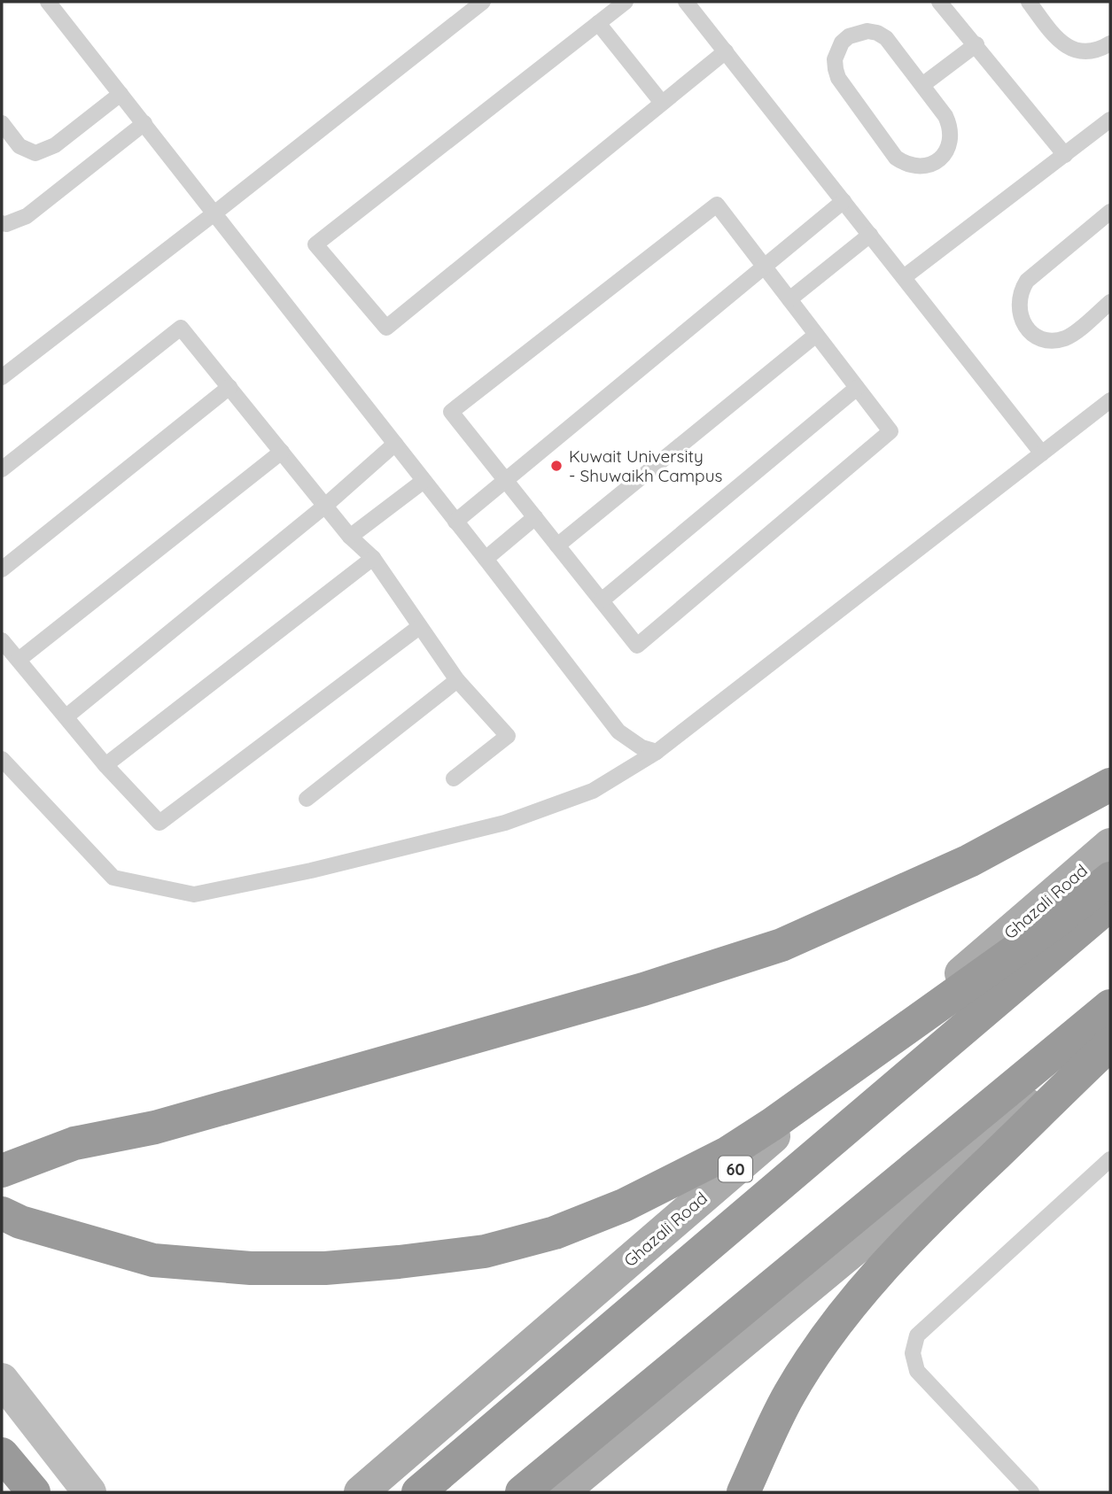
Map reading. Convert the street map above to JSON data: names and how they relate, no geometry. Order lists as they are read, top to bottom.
{
  "streets": {
    "highway": ["60"],
    "main road": ["Ghazali Road"]
  },
  "places": ["Kuwait University - Shuwaikh Campus"]
}
